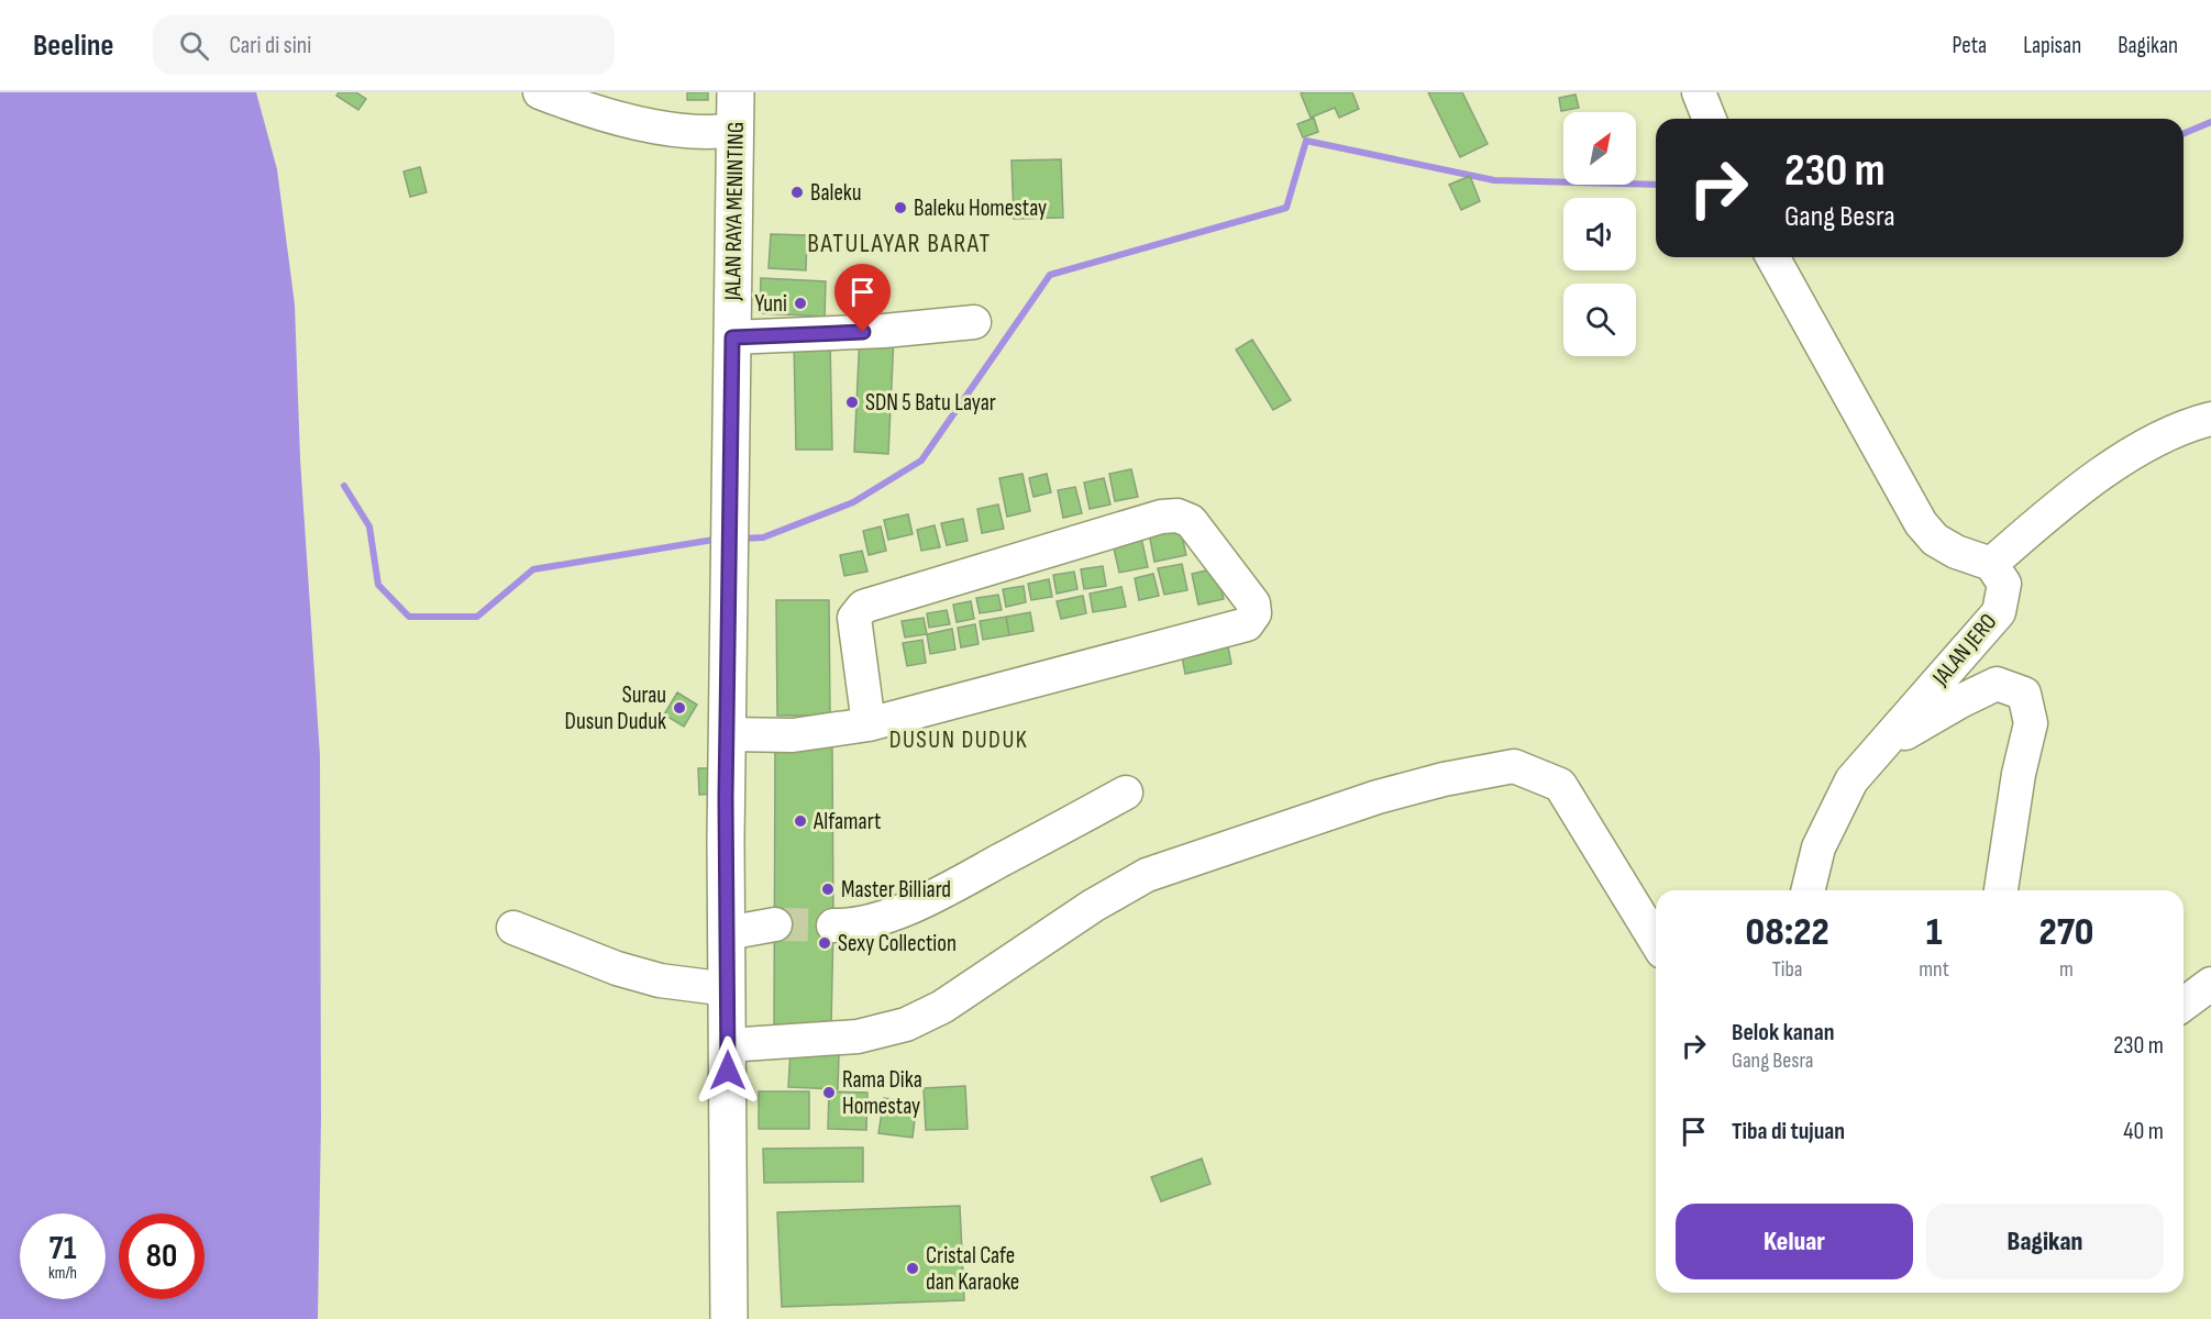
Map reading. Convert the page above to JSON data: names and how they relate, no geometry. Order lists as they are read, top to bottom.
{
  "streets": {
    "highway": ["JALAN RAYA MENINTING"],
    "street": ["JALAN JERO"]
  },
  "districts": ["BATULAYAR BARAT", "DUSUN DUDUK"],
  "places": [
    "Baleku",
    "Baleku Homestay",
    "Yuni",
    "SDN 5 Batu Layar",
    "Surau Dusun Duduk",
    "Alfamart",
    "Master Billiard",
    "Sexy Collection",
    "Rama Dika Homestay",
    "Cristal Cafe dan Karaoke"
  ],
  "north": "top right",
  "page": {
    "header": "Beeline",
    "search": "Cari di sini",
    "nav": ["Peta", "Lapisan", "Bagikan"],
    "turn": ["230 m", "Gang Besra"],
    "eta": [
      "08:22",
      "Tiba",
      "1",
      "mnt",
      "270",
      "m"
    ],
    "list": [
      {
        "name": "Belok kanan",
        "note": "Gang Besra",
        "value": "230 m"
      },
      {
        "name": "Tiba di tujuan",
        "value": "40 m"
      }
    ],
    "buttons": ["Keluar", "Bagikan"],
    "speed": "71 km/h",
    "limit": "80"
  }
}
